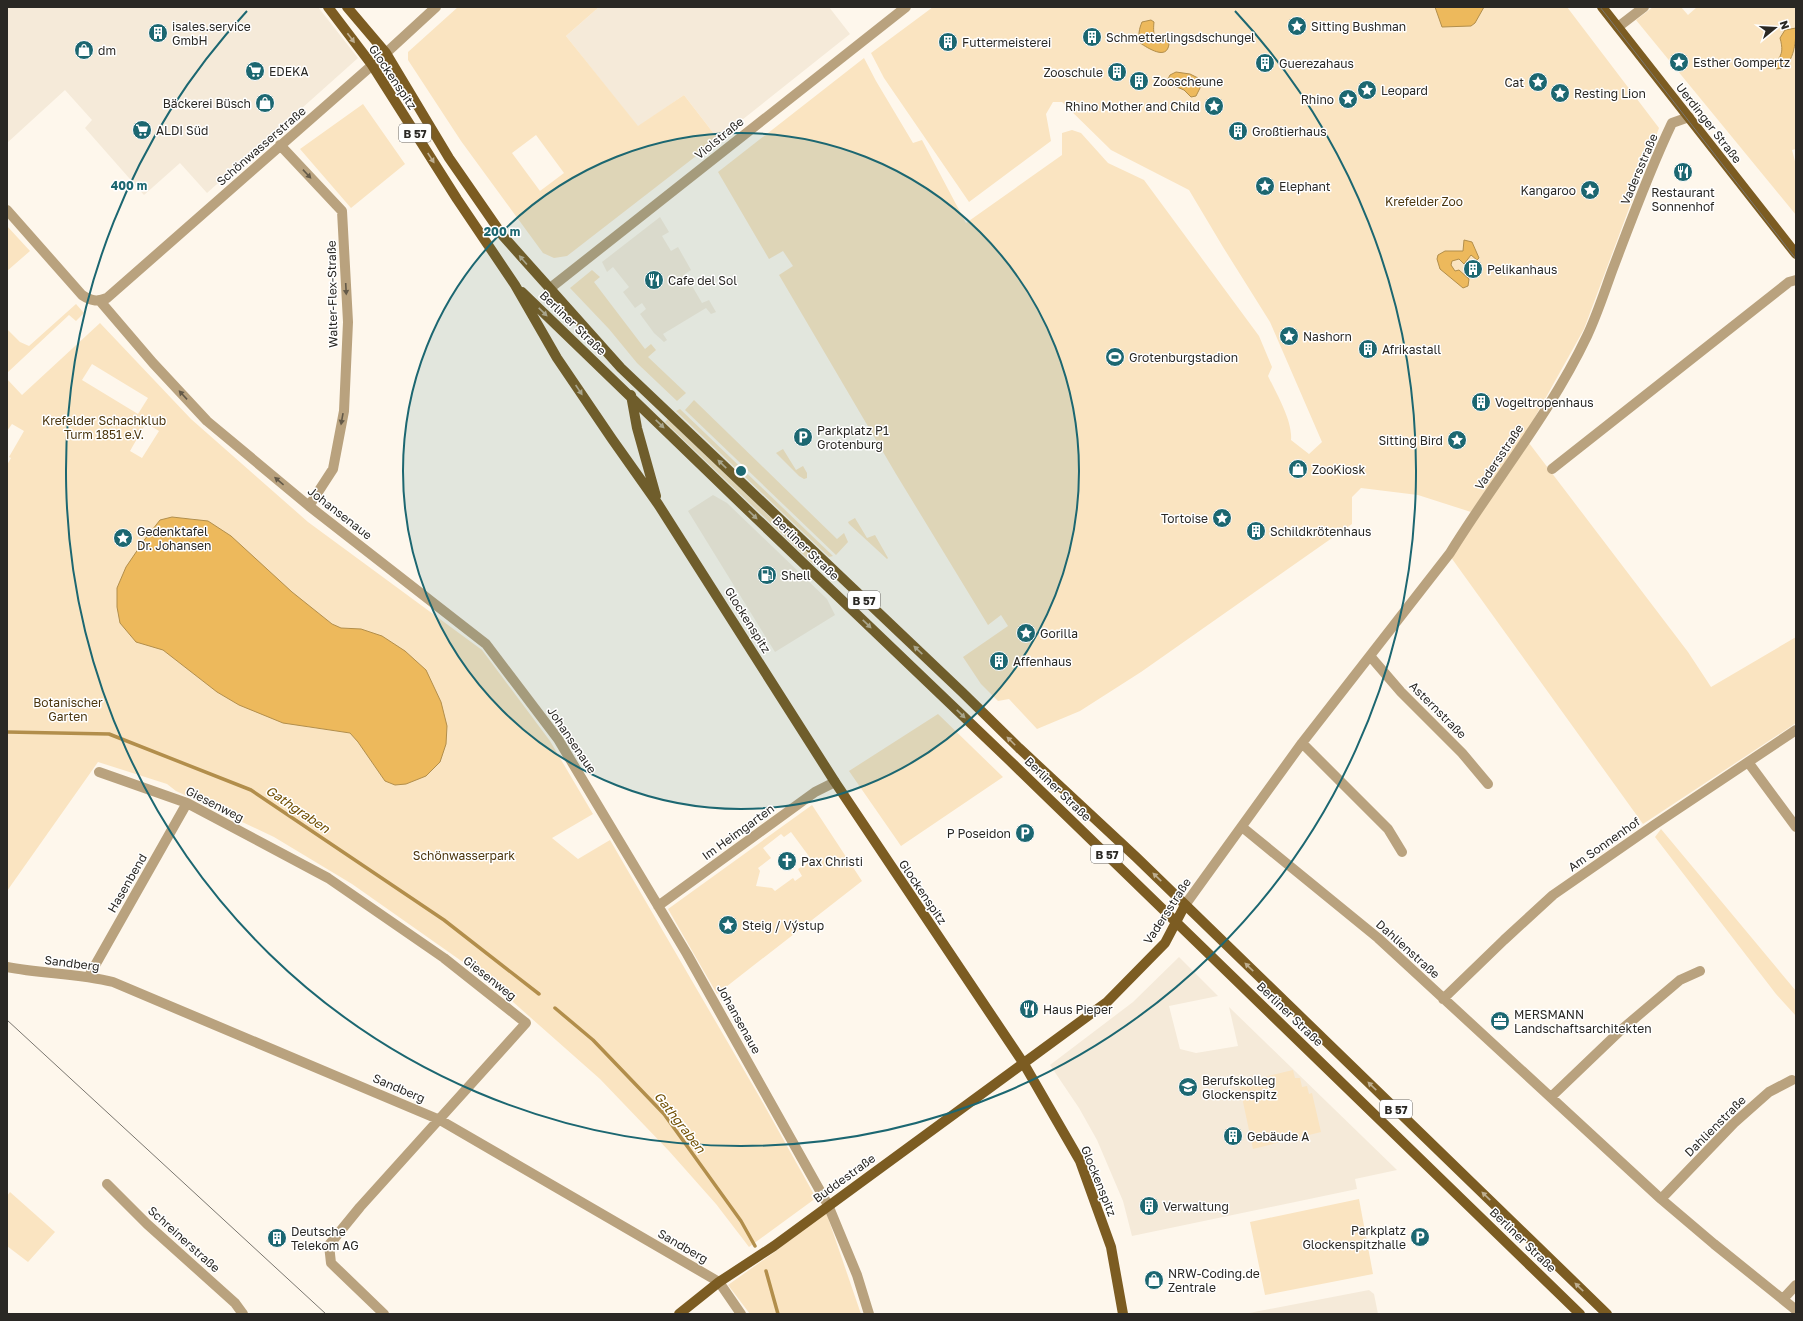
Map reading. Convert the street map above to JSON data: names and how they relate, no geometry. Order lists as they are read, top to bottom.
{
  "streets": {
    "main road": [
      "Glockenspitz",
      "Uerdinger Straße",
      "B 57",
      "Vadersstraße",
      "Berliner Straße",
      "Buddestraße"
    ],
    "street": [
      "Violstraße",
      "Schönwasserstraße",
      "Walter-Flex-Straße",
      "Johansenaue",
      "Asternstraße",
      "Giesenweg",
      "Im Heimgarten",
      "Am Sonnenhof",
      "Hasenbend",
      "Dahlienstraße",
      "Sandberg",
      "Schreinerstraße"
    ]
  },
  "crossings": [
    ["Glockenspitz", "Violstraße"],
    ["Glockenspitz", "Schönwasserstraße"],
    ["Glockenspitz", "Vadersstraße"],
    ["Glockenspitz", "Berliner Straße"],
    ["Glockenspitz", "Im Heimgarten"],
    ["Glockenspitz", "Buddestraße"],
    ["Uerdinger Straße", "Vadersstraße"],
    ["Violstraße", "Berliner Straße"],
    ["Schönwasserstraße", "Walter-Flex-Straße"],
    ["Schönwasserstraße", "Johansenaue"],
    ["Vadersstraße", "Berliner Straße"],
    ["Vadersstraße", "Asternstraße"],
    ["Vadersstraße", "Dahlienstraße"],
    ["Vadersstraße", "Buddestraße"],
    ["Walter-Flex-Straße", "Johansenaue"],
    ["Johansenaue", "Im Heimgarten"],
    ["Johansenaue", "Buddestraße"],
    ["Giesenweg", "Hasenbend"],
    ["Giesenweg", "Sandberg"],
    ["Am Sonnenhof", "Dahlienstraße"],
    ["Hasenbend", "Sandberg"],
    ["Sandberg", "Buddestraße"]
  ],
  "one_way": ["Walter-Flex-Straße"],
  "water": ["Gathgraben"],
  "parks": [
    "Krefelder Zoo",
    "Krefelder Schachklub Turm 1851 e.V.",
    "Botanischer Garten",
    "Schönwasserpark"
  ],
  "places": {
    "place": [
      "Sitting Bushman",
      "Esther Gompertz",
      "Cat",
      "Leopard",
      "Resting Lion",
      "Rhino",
      "Rhino Mother and Child",
      "Elephant",
      "Kangaroo",
      "Nashorn",
      "Sitting Bird",
      "Tortoise",
      "Gedenktafel Dr. Johansen",
      "Gorilla",
      "Steig / Výstup"
    ],
    "building": [
      "isales.service GmbH",
      "Schmetterlingsdschungel",
      "Futtermeisterei",
      "Guerezahaus",
      "Zooschule",
      "Zooscheune",
      "Großtierhaus",
      "Pelikanhaus",
      "Afrikastall",
      "Vogeltropenhaus",
      "Schildkrötenhaus",
      "Affenhaus",
      "Gebäude A",
      "Verwaltung",
      "Deutsche Telekom AG"
    ],
    "shop": [
      "dm",
      "Bäckerei Büsch",
      "ZooKiosk",
      "NRW-Coding.de Zentrale"
    ],
    "supermarket": ["EDEKA", "ALDI Süd"],
    "restaurant": ["Restaurant Sonnenhof", "Cafe del Sol", "Haus Pieper"],
    "sports": ["Grotenburgstadion"],
    "parking": ["Parkplatz P1 Grotenburg", "P Poseidon", "Parkplatz Glockenspitzhalle"],
    "fuel station": ["Shell"],
    "church": ["Pax Christi"],
    "office": ["MERSMANN Landschaftsarchitekten"],
    "school or university": ["Berufskolleg Glockenspitz"]
  },
  "north": "right",
  "rings": ["400 m", "200 m"]
}
